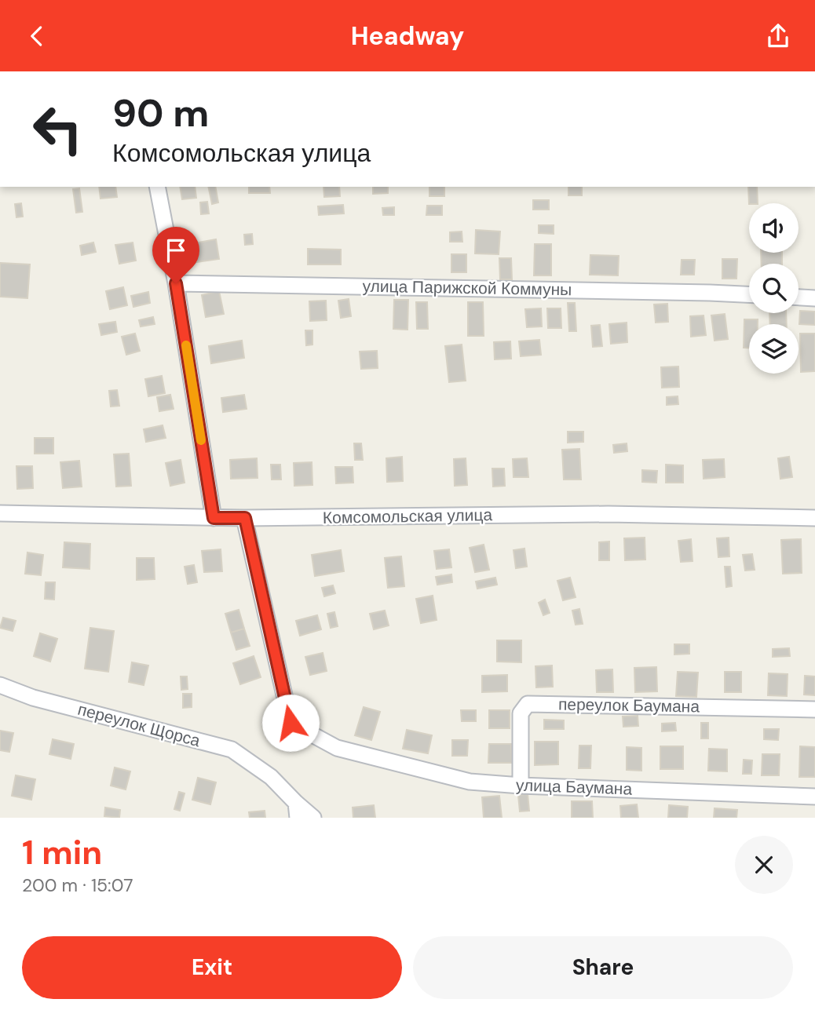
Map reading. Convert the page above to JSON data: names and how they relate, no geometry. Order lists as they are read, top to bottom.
{
  "streets": {
    "street": [
      "улица Парижской Коммуны",
      "Комсомольская улица",
      "переулок Баумана",
      "переулок Щорса",
      "улица Баумана"
    ]
  },
  "crossings": [
    ["Комсомольская улица", "улица Баумана"],
    ["переулок Баумана", "улица Баумана"]
  ],
  "page": {
    "header": "Headway",
    "turn": ["90 m", "Комсомольская улица"],
    "heading": ["1 min", "200 m · 15:07"],
    "buttons": ["Exit", "Share"]
  }
}
